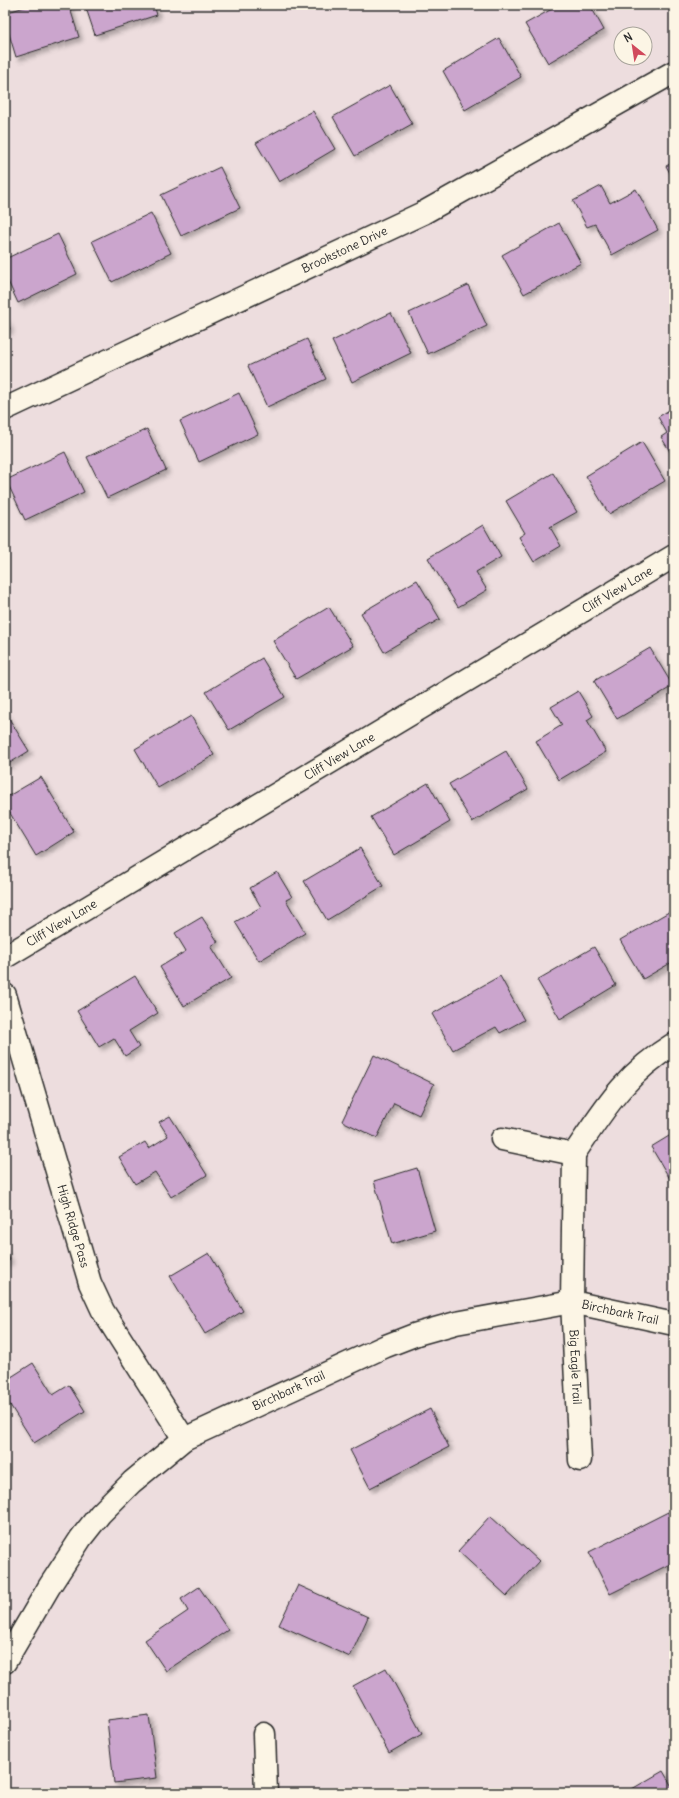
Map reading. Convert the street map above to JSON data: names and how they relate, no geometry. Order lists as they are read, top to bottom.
{
  "streets": {
    "street": [
      "Brookstone Drive",
      "Cliff View Lane",
      "High Ridge Pass",
      "Birchbark Trail",
      "Big Eagle Trail"
    ]
  },
  "crossings": [
    ["High Ridge Pass", "Birchbark Trail"],
    ["Birchbark Trail", "Big Eagle Trail"]
  ],
  "north": "top left"
}
